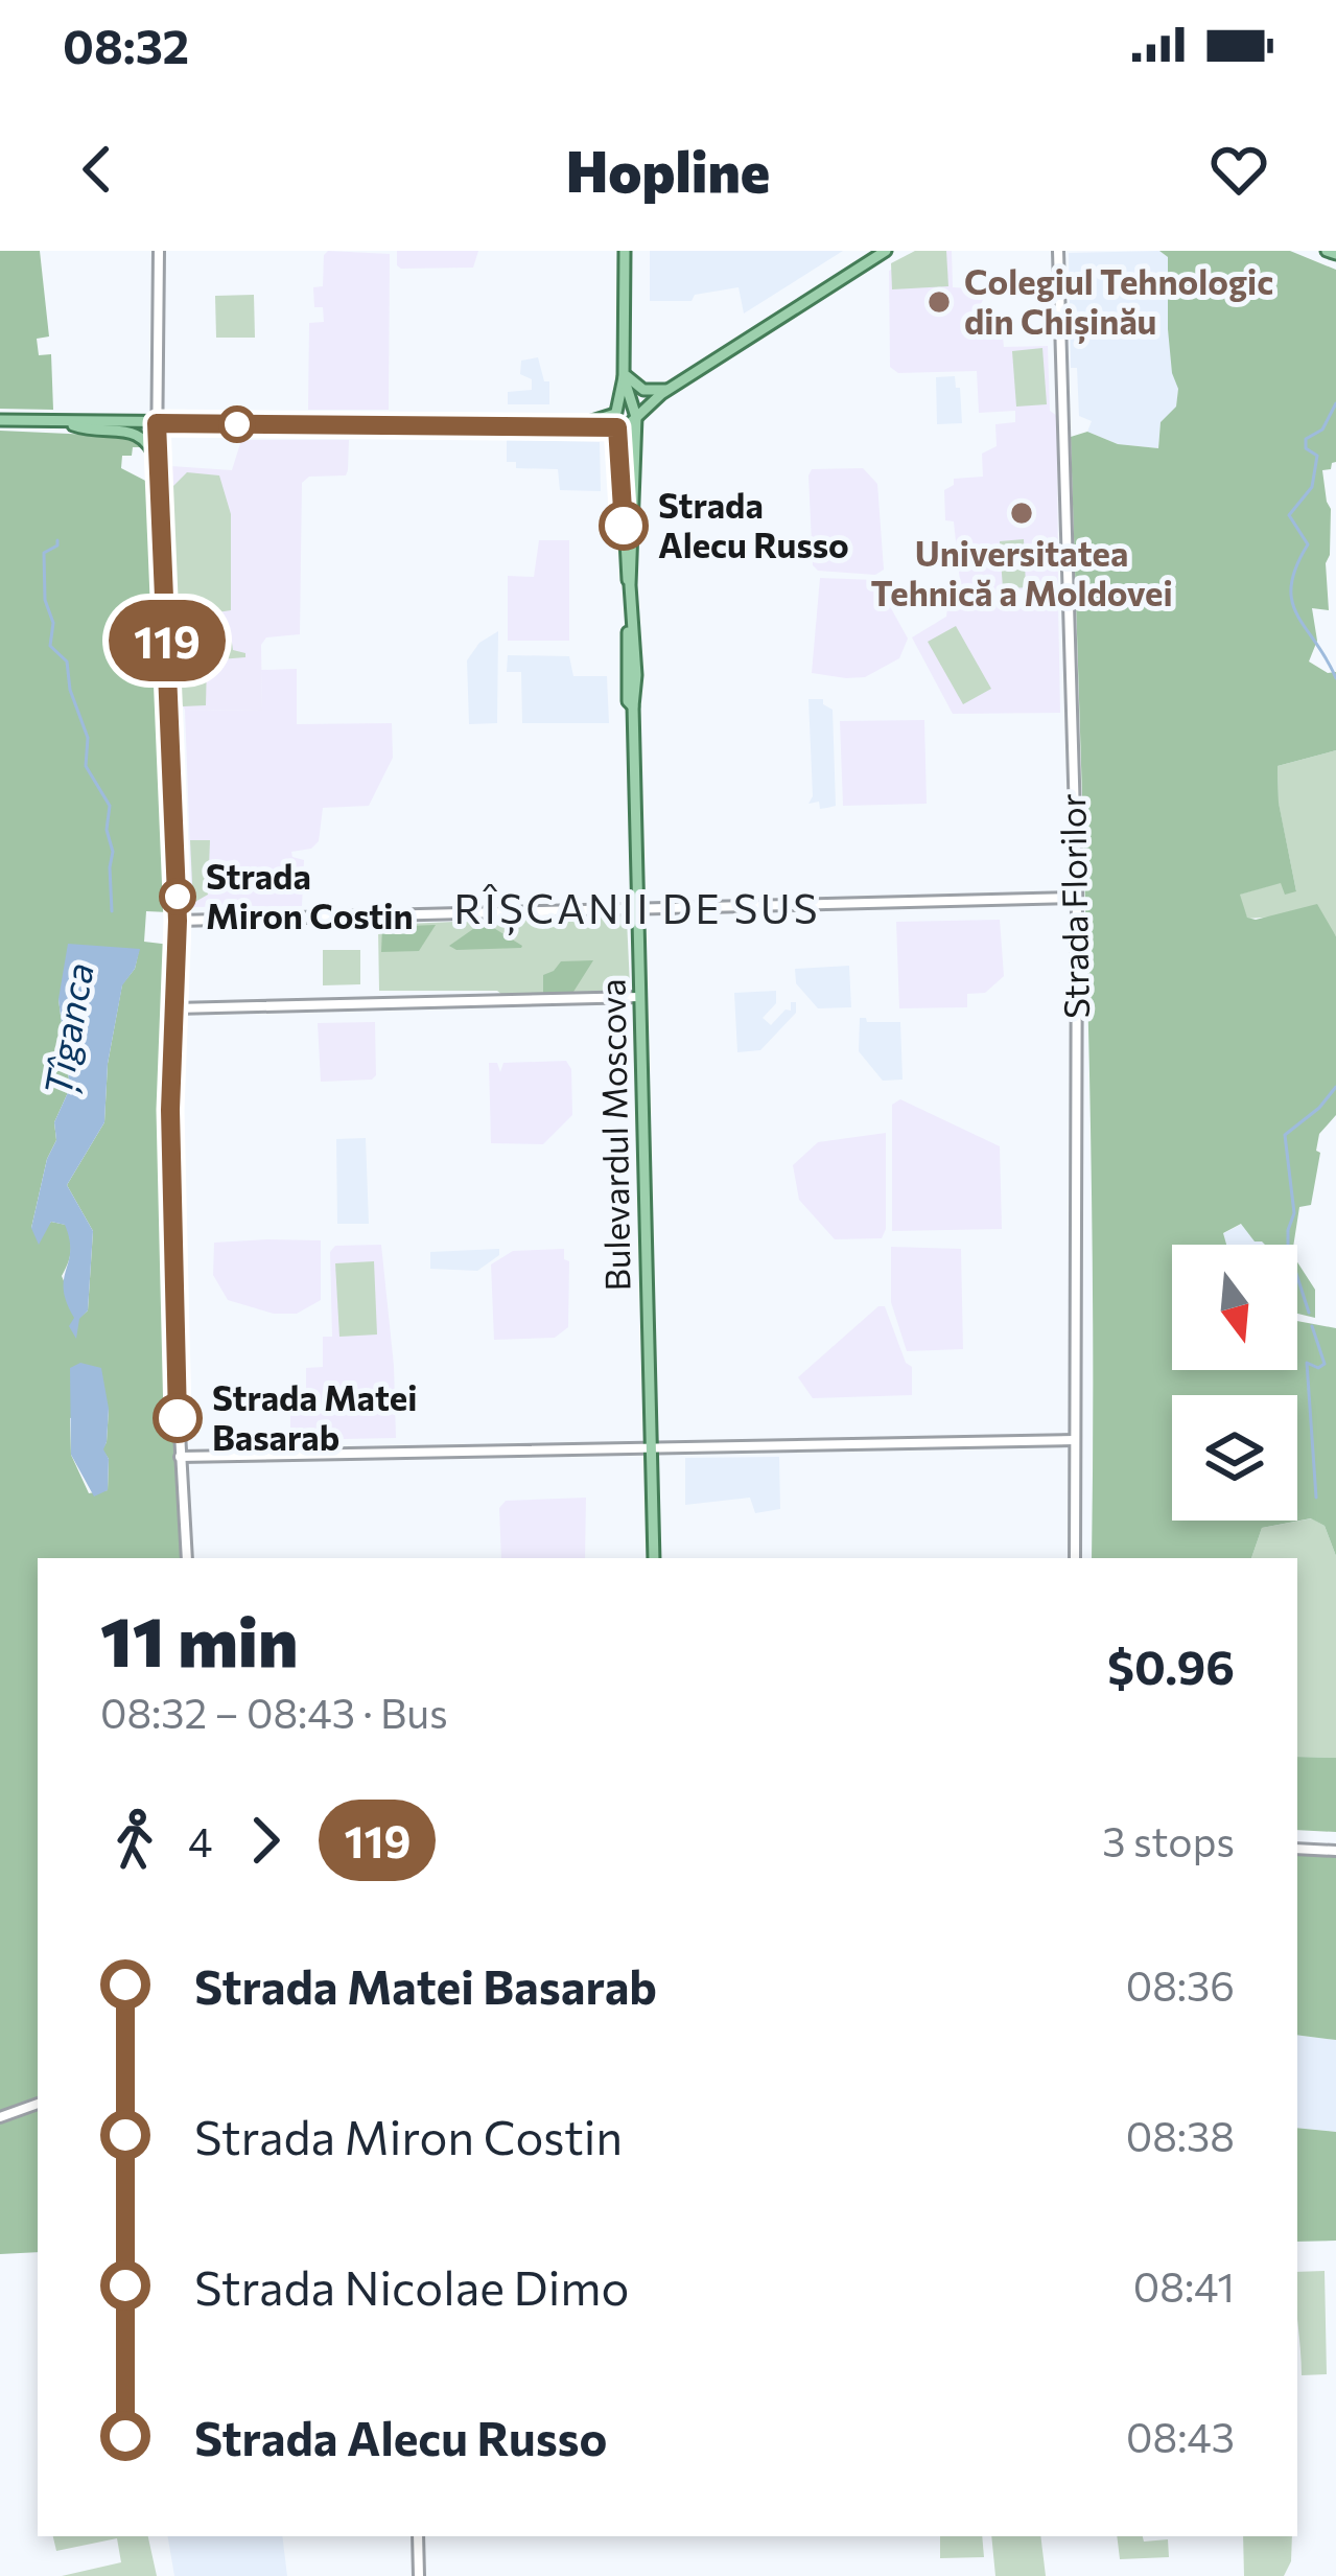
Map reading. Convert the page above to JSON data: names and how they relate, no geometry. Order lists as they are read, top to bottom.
{
  "streets": {
    "main road": ["Strada Florilor", "Bulevardul Moscova"]
  },
  "districts": ["RÎȘCANII DE SUS"],
  "water": ["Țîganca"],
  "places": [
    "Colegiul Tehnologic din Chișinău",
    "Universitatea Tehnică a Moldovei",
    "Strada Alecu Russo",
    "Strada Miron Costin",
    "Strada Matei Basarab"
  ],
  "lines": ["bus line 119"],
  "north": "bottom",
  "page": {
    "status": "08:32",
    "header": "Hopline",
    "on_map": "119",
    "heading": ["11 min", "08:32 – 08:43 · Bus", "$0.96"],
    "legs": ["4", "119", "3 stops"],
    "list": [
      {
        "name": "Strada Matei Basarab",
        "value": "08:36"
      },
      {
        "name": "Strada Miron Costin",
        "value": "08:38"
      },
      {
        "name": "Strada Nicolae Dimo",
        "value": "08:41"
      },
      {
        "name": "Strada Alecu Russo",
        "value": "08:43"
      }
    ]
  }
}
